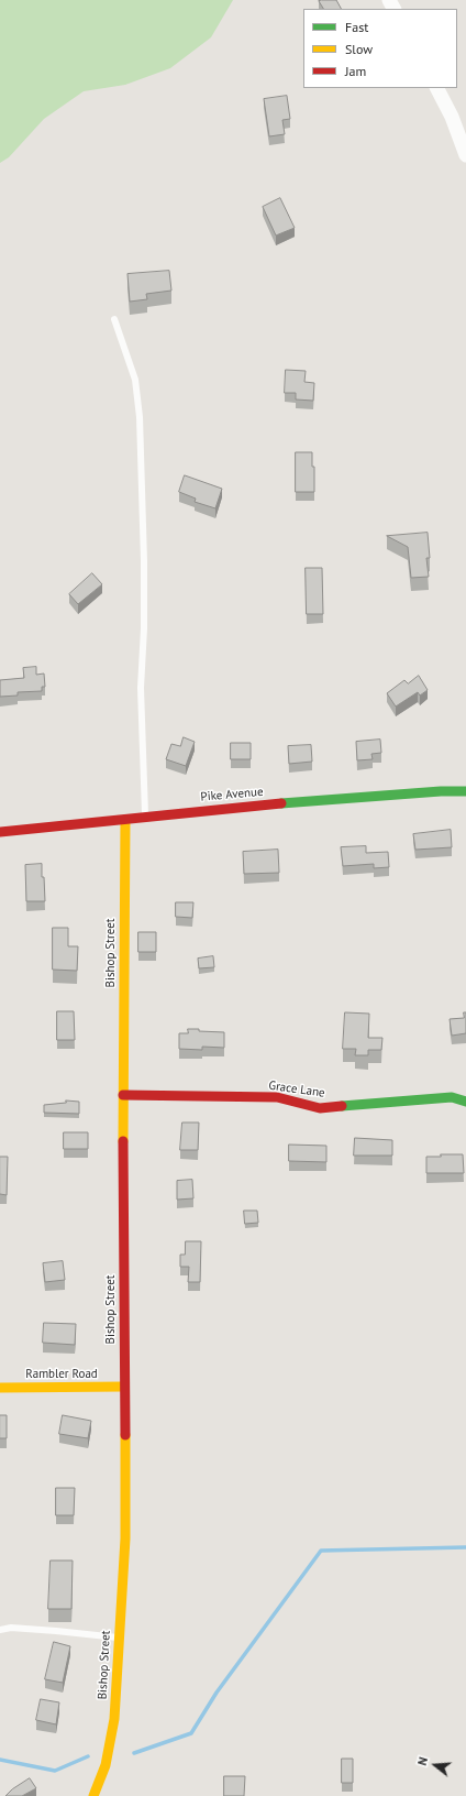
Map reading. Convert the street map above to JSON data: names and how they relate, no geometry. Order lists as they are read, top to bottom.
{
  "streets": {
    "street": [
      "Pike Avenue",
      "Bishop Street",
      "Grace Lane",
      "Rambler Road"
    ]
  },
  "crossings": [
    ["Pike Avenue", "Bishop Street"],
    ["Bishop Street", "Grace Lane"],
    ["Bishop Street", "Rambler Road"]
  ],
  "legend": ["Fast", "Slow", "Jam"],
  "north": "left"
}
